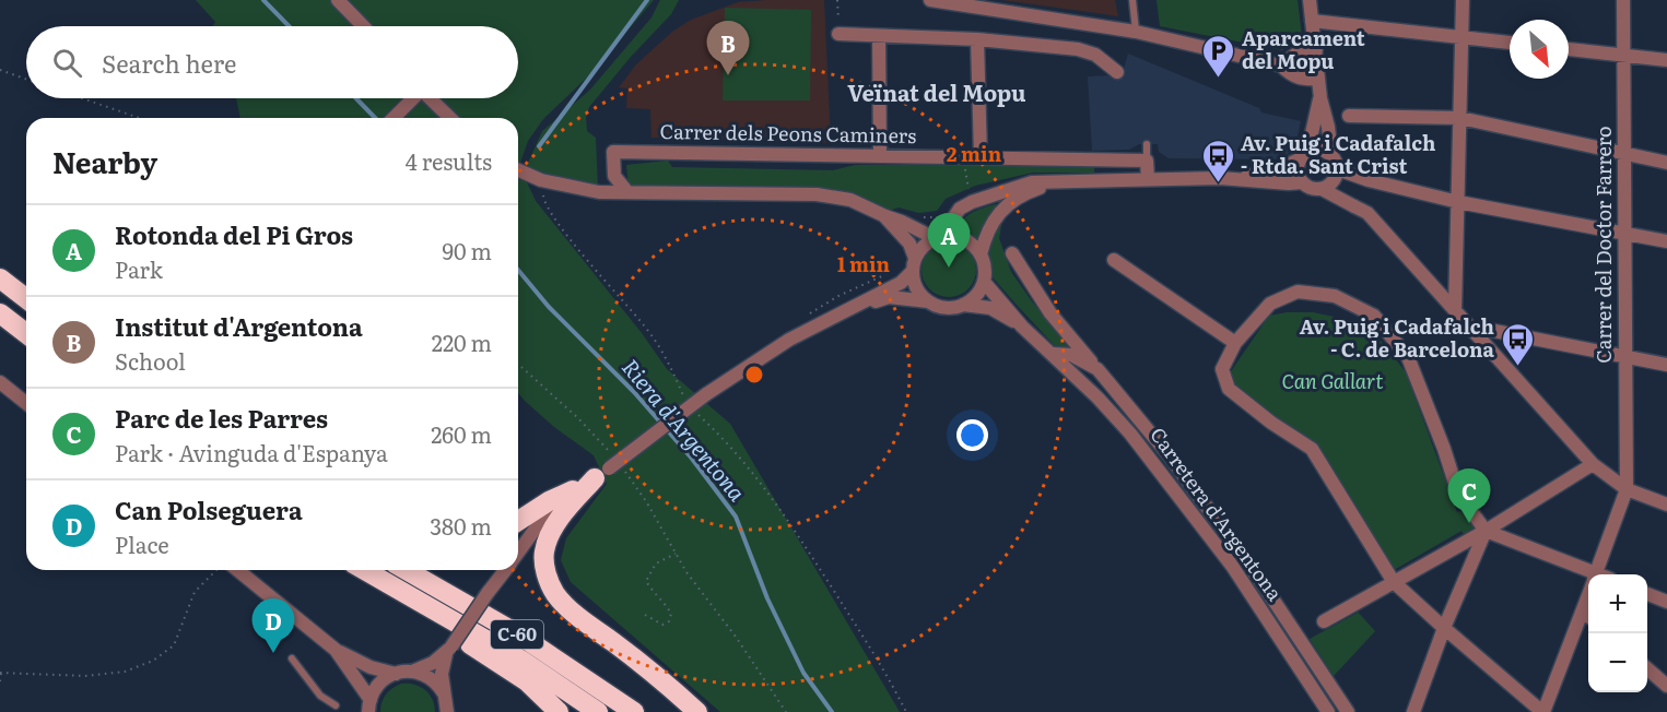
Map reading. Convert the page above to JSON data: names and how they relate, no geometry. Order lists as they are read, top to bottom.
{
  "streets": {
    "highway": ["C-60"],
    "street": ["Carrer dels Peons Caminers", "Carrer del Doctor Farrero", "Carretera d'Argentona"]
  },
  "districts": ["Veïnat del Mopu"],
  "water": ["Riera d'Argentona"],
  "parks": ["Can Gallart"],
  "places": {
    "parking": ["Aparcament del Mopu"],
    "bus stop": ["Av. Puig i Cadafalch - Rtda. Sant Crist", "Av. Puig i Cadafalch - C. de Barcelona"]
  },
  "north": "bottom right",
  "page": {
    "pins": [
      "B",
      "A",
      "C",
      "D"
    ],
    "search": "Search here",
    "heading": ["Nearby", "4 results"],
    "list": [
      {
        "mark": "A",
        "name": "Rotonda del Pi Gros",
        "note": "Park",
        "value": "90 m"
      },
      {
        "mark": "B",
        "name": "Institut d'Argentona",
        "note": "School",
        "value": "220 m"
      },
      {
        "mark": "C",
        "name": "Parc de les Parres",
        "note": "Park · Avinguda d'Espanya",
        "value": "260 m"
      },
      {
        "mark": "D",
        "name": "Can Polseguera",
        "note": "Place",
        "value": "380 m"
      }
    ],
    "map_buttons": ["+", "−"]
  },
  "rings": ["2 min", "1 min"]
}
